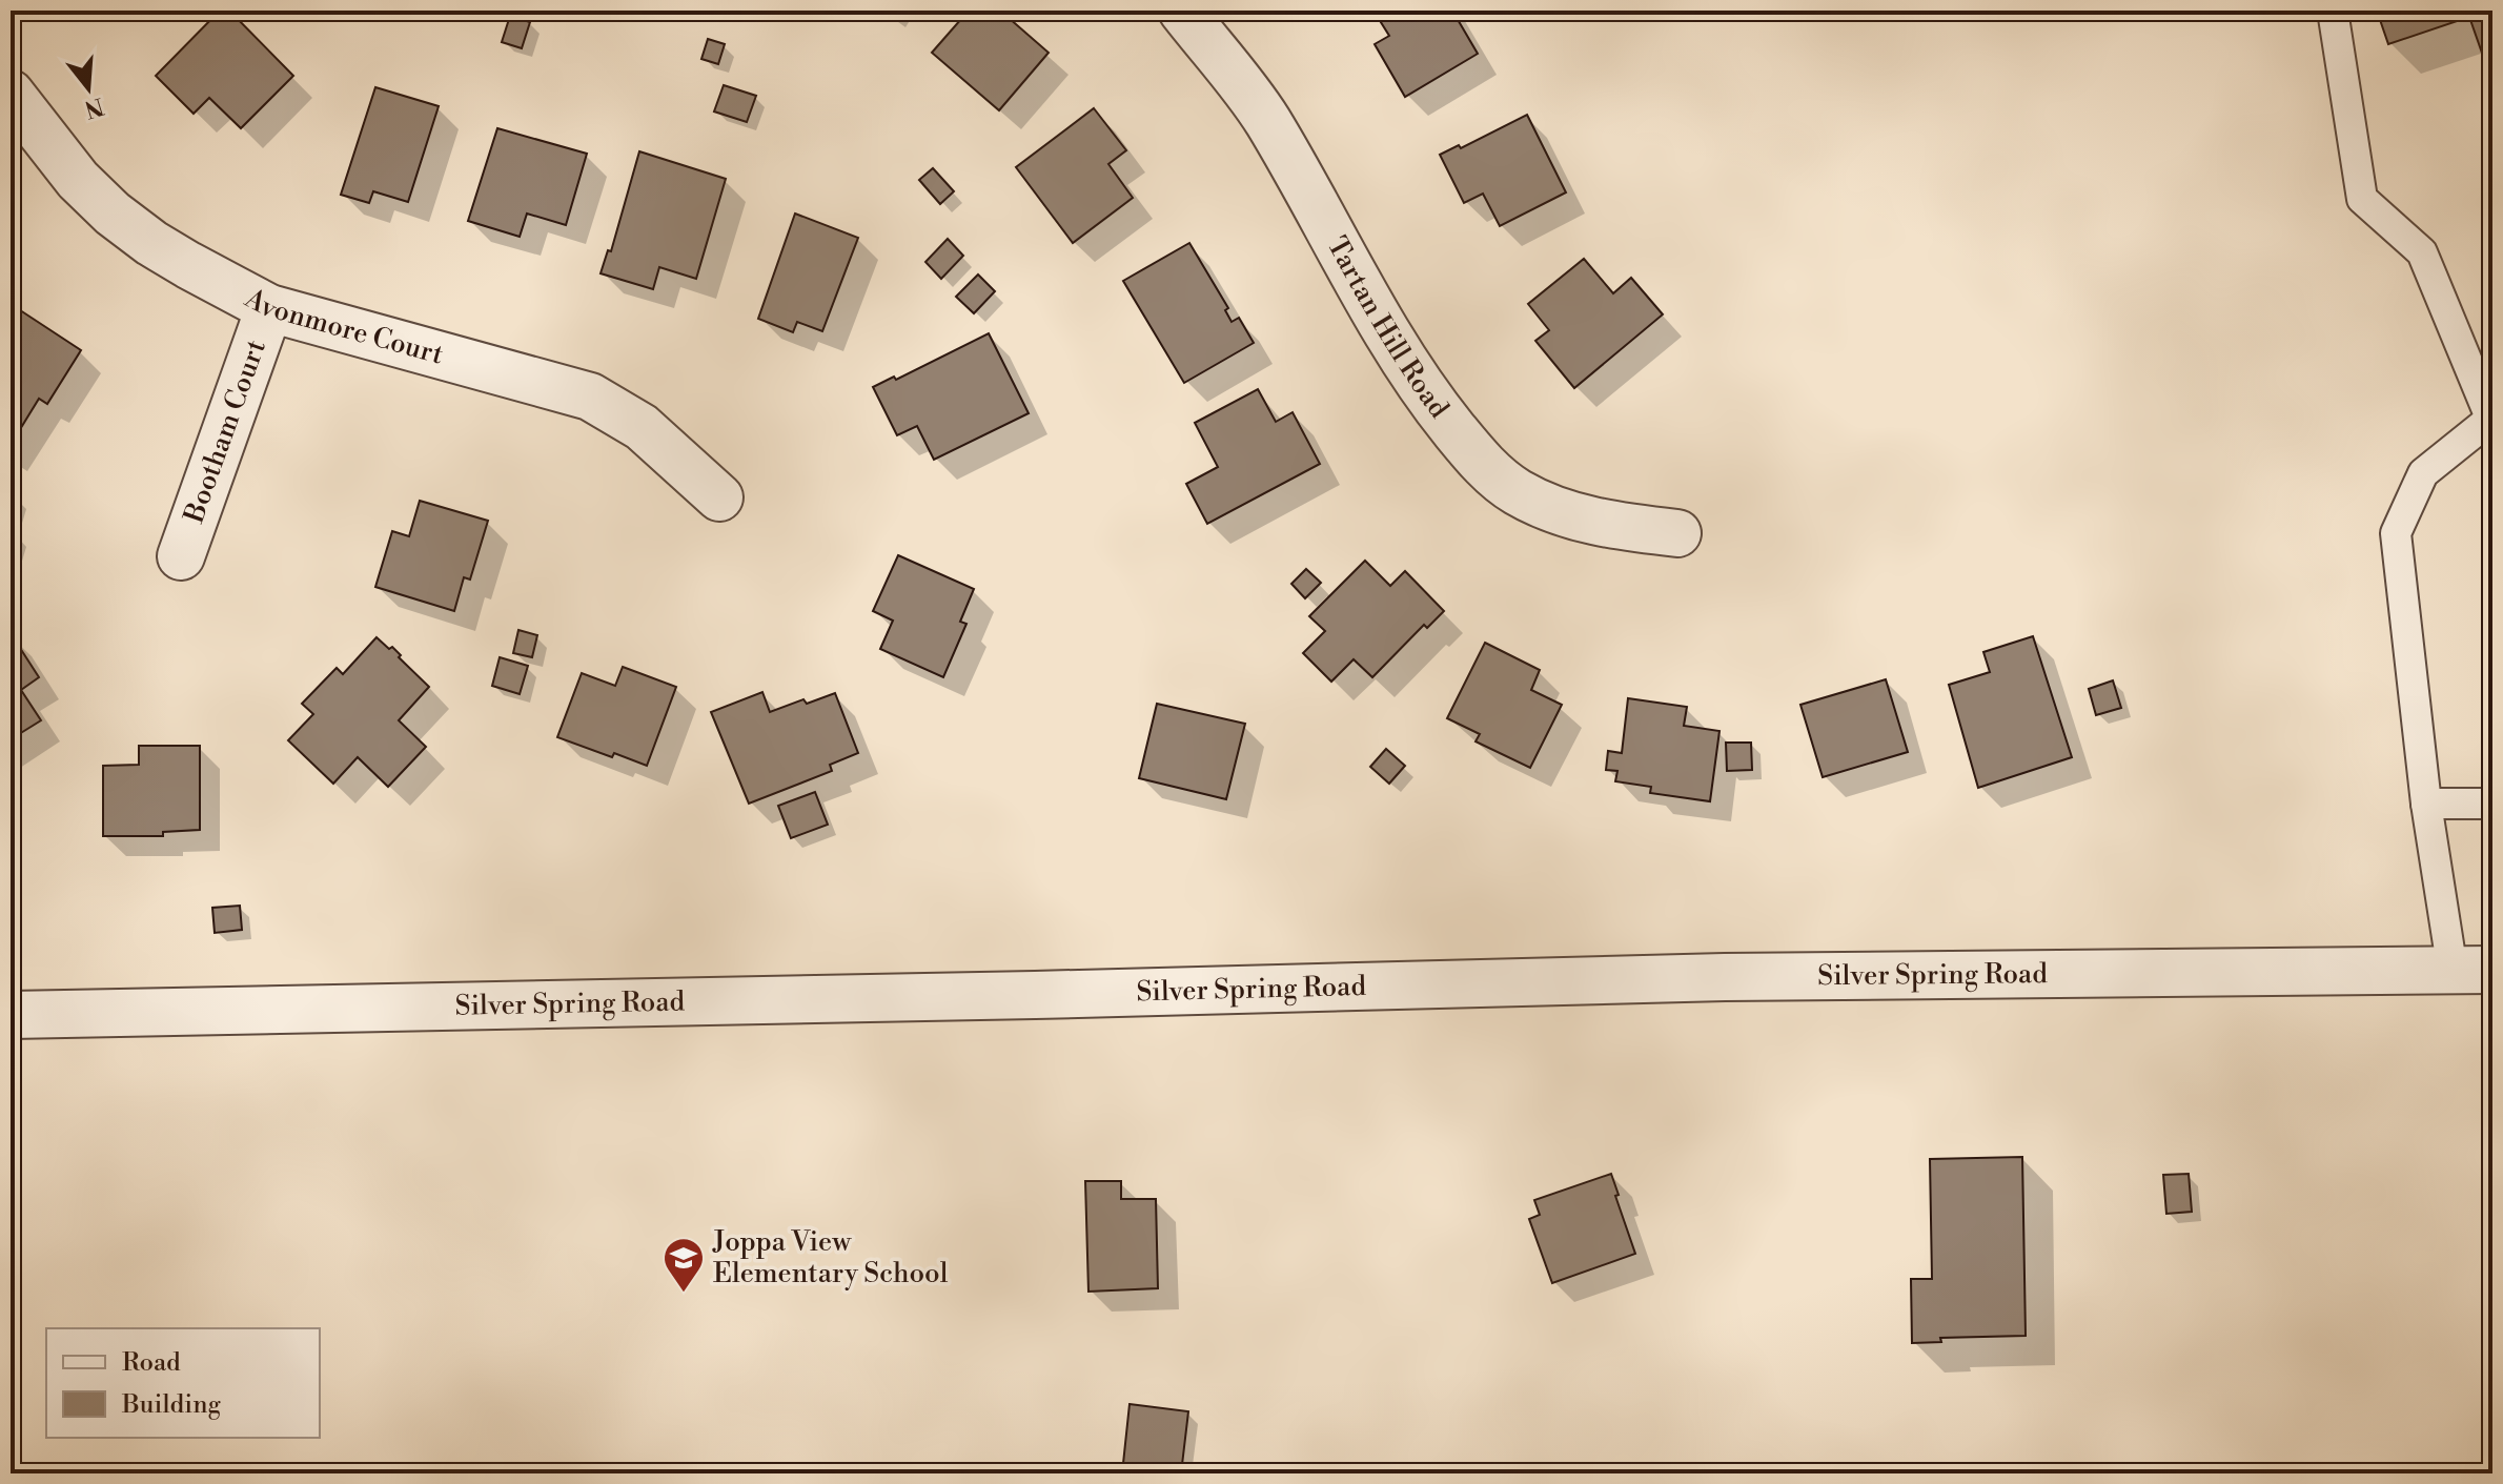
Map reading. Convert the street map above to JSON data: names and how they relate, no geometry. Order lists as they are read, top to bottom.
{
  "streets": {
    "street": [
      "Avonmore Court",
      "Tartan Hill Road",
      "Bootham Court",
      "Silver Spring Road"
    ]
  },
  "crossings": [
    ["Avonmore Court", "Bootham Court"]
  ],
  "places": {
    "school or university": ["Joppa View Elementary School"]
  },
  "legend": ["Road", "Building"],
  "north": "bottom"
}
